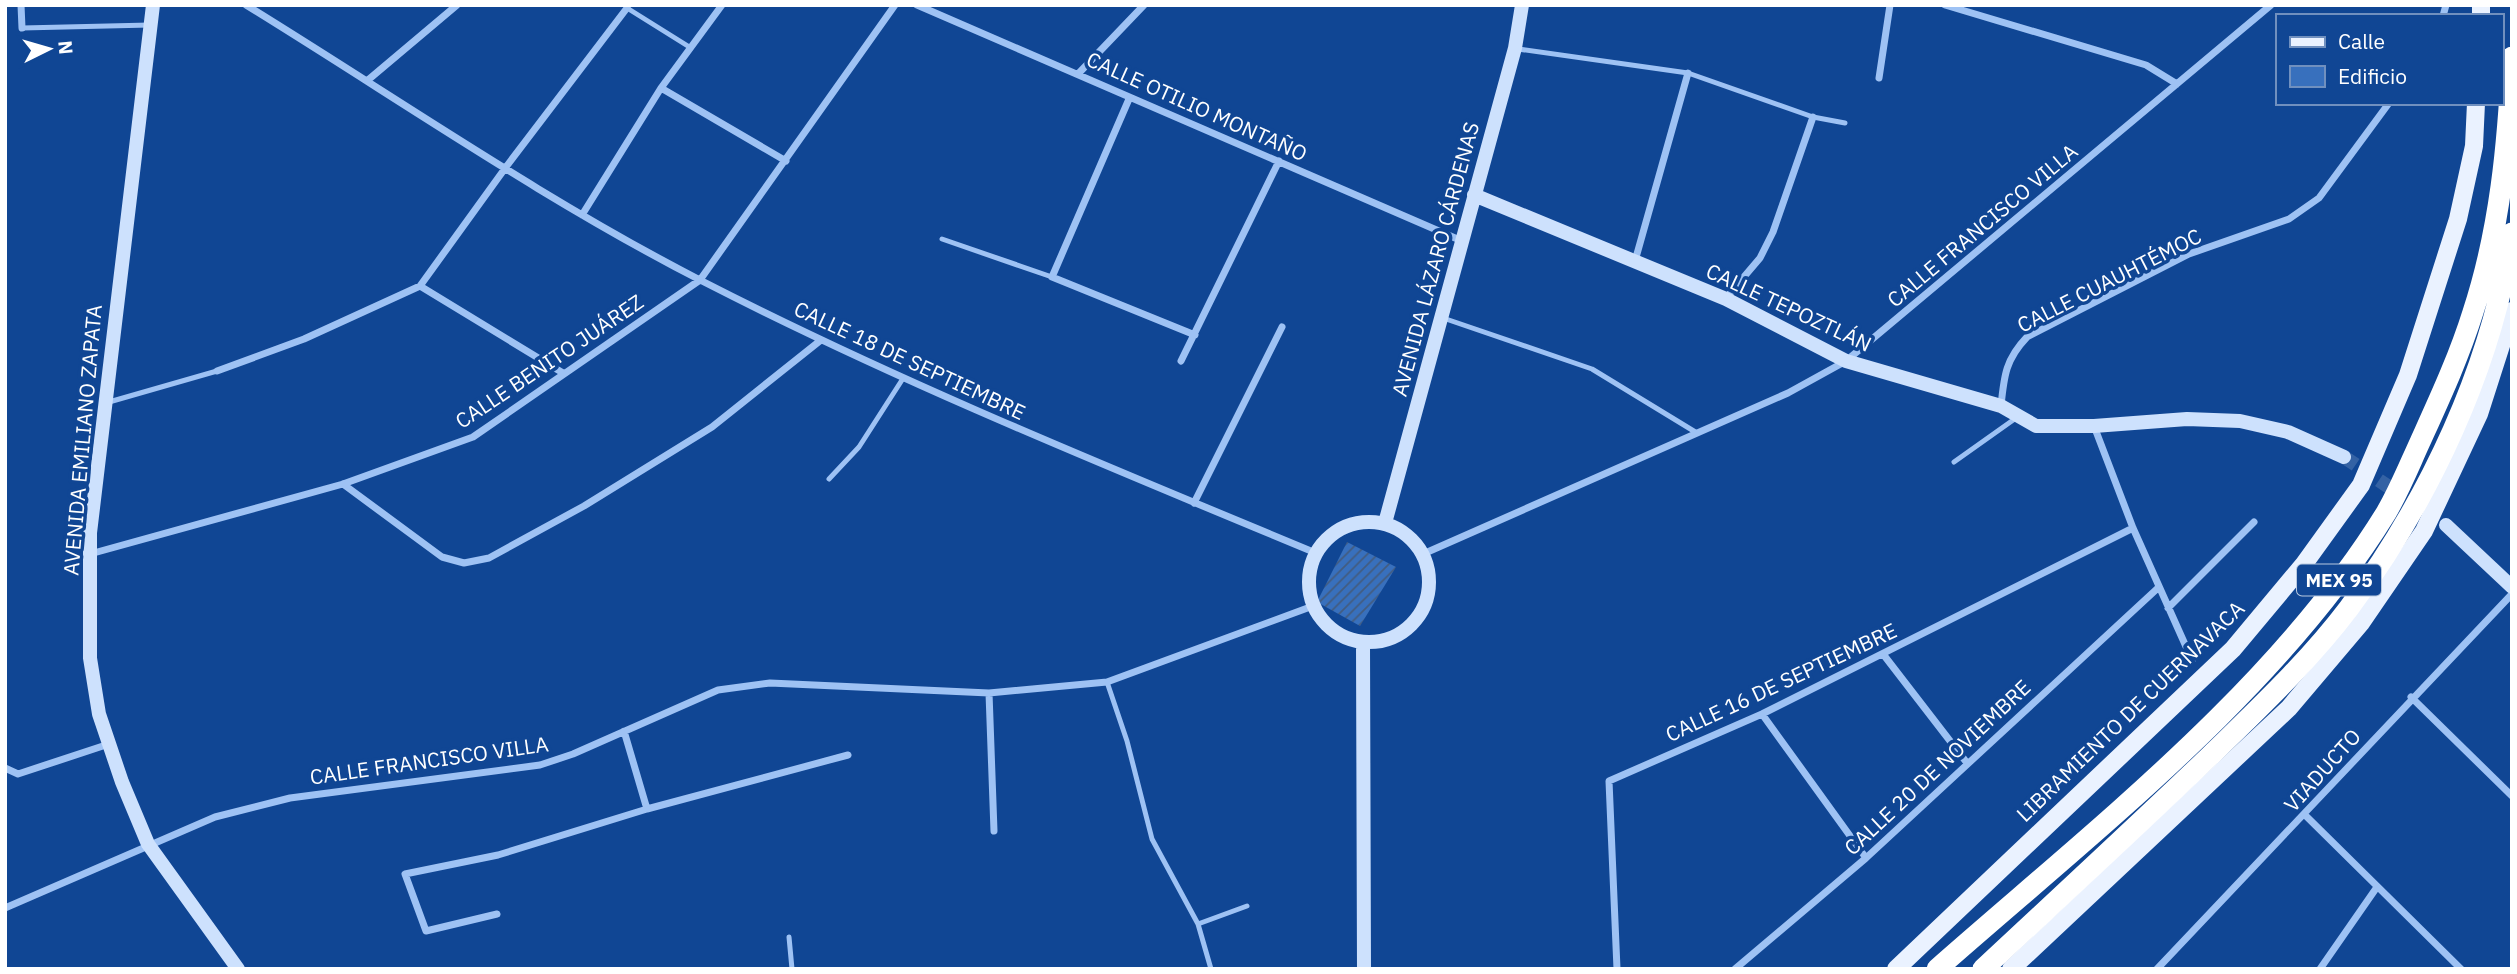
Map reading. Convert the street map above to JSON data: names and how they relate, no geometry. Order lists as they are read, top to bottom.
{
  "streets": {
    "highway": ["MEX 95"],
    "main road": ["LIBRAMIENTO DE CUERNAVACA"],
    "street": [
      "CALLE OTILIO MONTAÑO",
      "CALLE FRANCISCO VILLA",
      "AVENIDA LÁZARO CÁRDENAS",
      "CALLE CUAUHTÉMOC",
      "CALLE TEPOZTLÁN",
      "CALLE 18 DE SEPTIEMBRE",
      "CALLE BENITO JUÁREZ",
      "AVENIDA EMILIANO ZAPATA",
      "CALLE 16 DE SEPTIEMBRE",
      "CALLE 20 DE NOVIEMBRE",
      "VIADUCTO"
    ]
  },
  "crossings": [
    ["CALLE OTILIO MONTAÑO", "AVENIDA LÁZARO CÁRDENAS"],
    ["CALLE FRANCISCO VILLA", "AVENIDA LÁZARO CÁRDENAS"],
    ["CALLE FRANCISCO VILLA", "CALLE TEPOZTLÁN"],
    ["CALLE FRANCISCO VILLA", "CALLE 18 DE SEPTIEMBRE"],
    ["CALLE FRANCISCO VILLA", "AVENIDA EMILIANO ZAPATA"],
    ["AVENIDA LÁZARO CÁRDENAS", "CALLE TEPOZTLÁN"],
    ["AVENIDA LÁZARO CÁRDENAS", "CALLE 18 DE SEPTIEMBRE"],
    ["CALLE CUAUHTÉMOC", "CALLE TEPOZTLÁN"],
    ["CALLE 18 DE SEPTIEMBRE", "CALLE BENITO JUÁREZ"],
    ["CALLE BENITO JUÁREZ", "AVENIDA EMILIANO ZAPATA"]
  ],
  "legend": ["Calle", "Edificio"],
  "north": "right"
}
